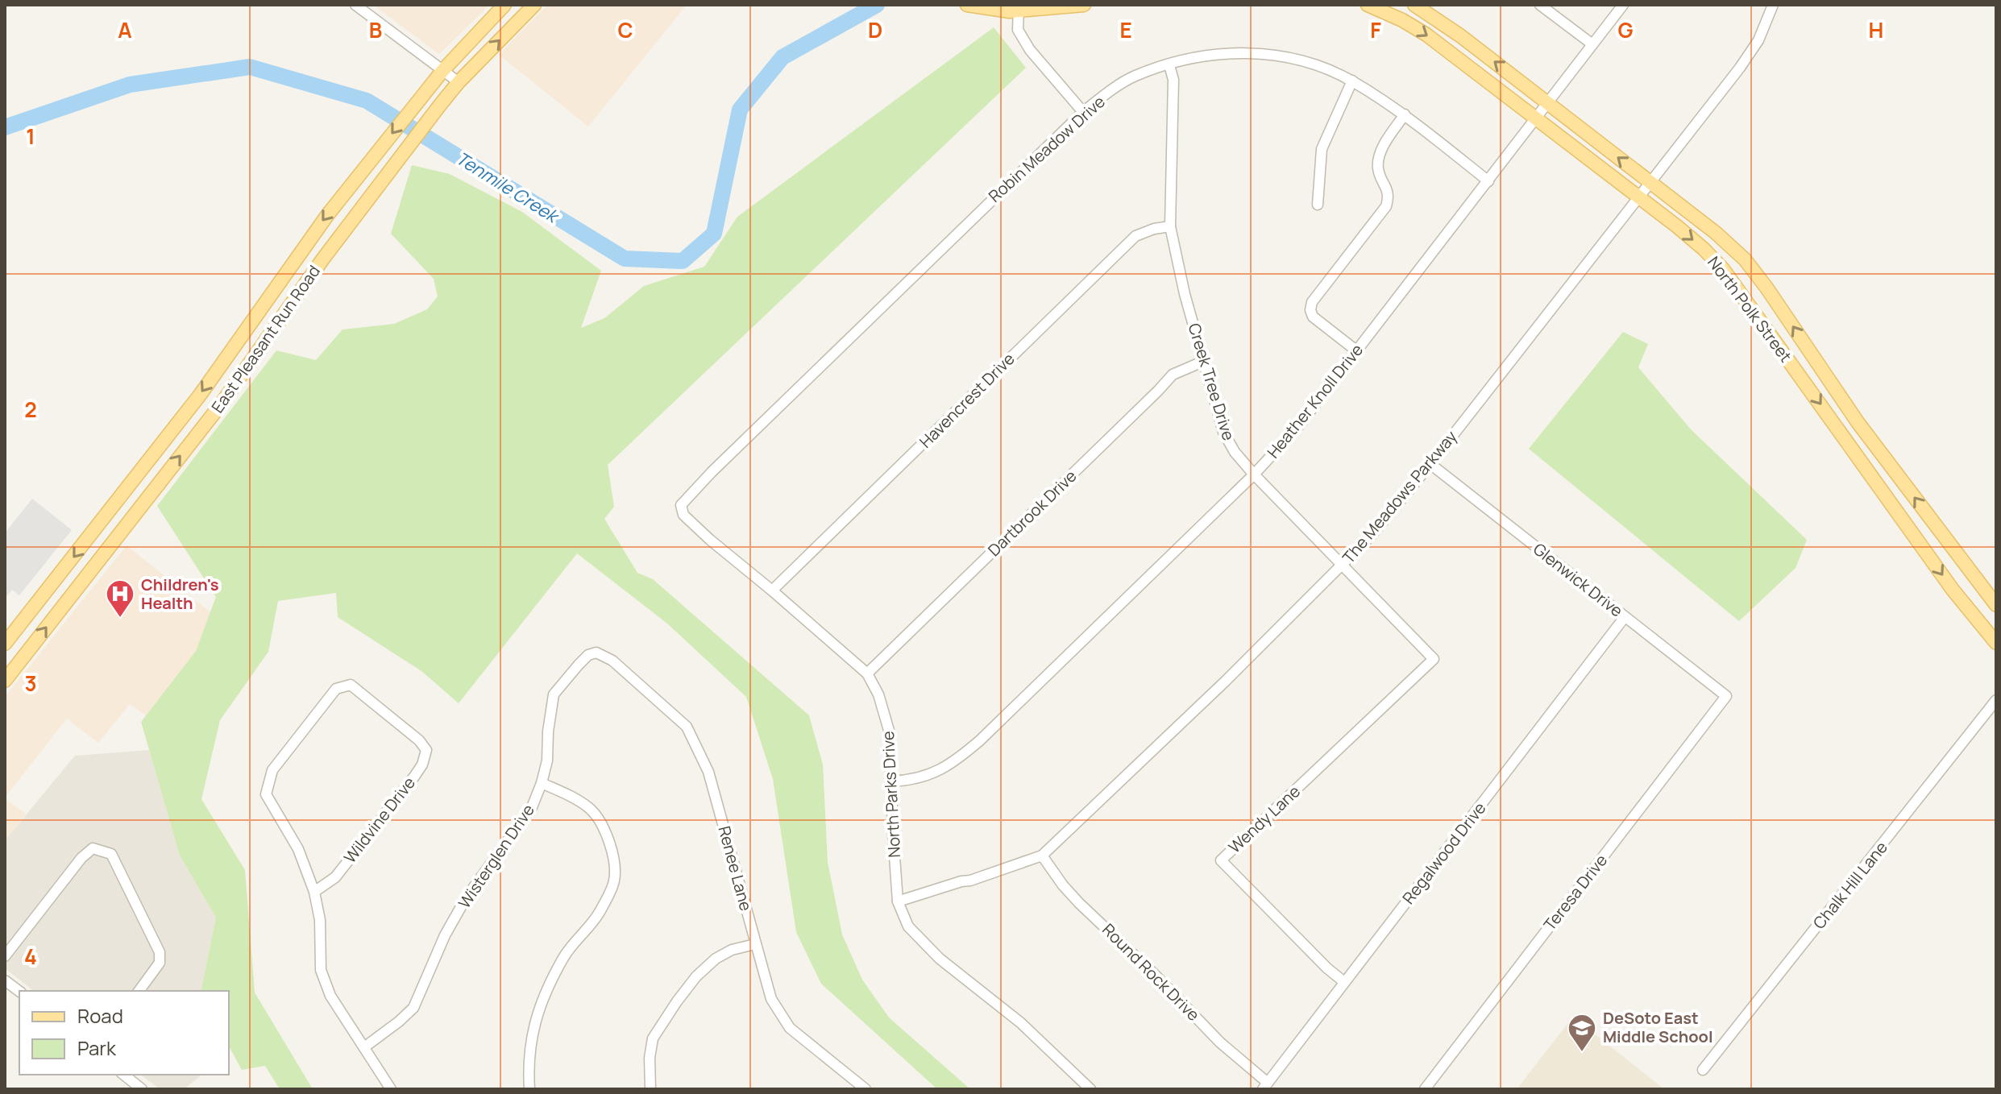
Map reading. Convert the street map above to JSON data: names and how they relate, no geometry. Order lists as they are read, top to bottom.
{
  "streets": {
    "main road": ["North Polk Street", "East Pleasant Run Road"],
    "street": [
      "Robin Meadow Drive",
      "Creek Tree Drive",
      "Havencrest Drive",
      "Heather Knoll Drive",
      "The Meadows Parkway",
      "Dartbrook Drive",
      "Glenwick Drive",
      "North Parks Drive",
      "Wendy Lane",
      "Wildvine Drive",
      "Regalwood Drive",
      "Wisterglen Drive",
      "Renee Lane",
      "Chalk Hill Lane",
      "Teresa Drive",
      "Round Rock Drive"
    ]
  },
  "crossings": [
    ["Robin Meadow Drive", "Creek Tree Drive"],
    ["Robin Meadow Drive", "Heather Knoll Drive"],
    ["Robin Meadow Drive", "North Parks Drive"],
    ["North Polk Street", "Heather Knoll Drive"],
    ["North Polk Street", "The Meadows Parkway"],
    ["Creek Tree Drive", "Havencrest Drive"],
    ["Creek Tree Drive", "Heather Knoll Drive"],
    ["Creek Tree Drive", "The Meadows Parkway"],
    ["Creek Tree Drive", "Dartbrook Drive"],
    ["Creek Tree Drive", "Wendy Lane"],
    ["Havencrest Drive", "North Parks Drive"],
    ["Heather Knoll Drive", "North Parks Drive"],
    ["The Meadows Parkway", "Glenwick Drive"],
    ["The Meadows Parkway", "North Parks Drive"],
    ["The Meadows Parkway", "Round Rock Drive"],
    ["Dartbrook Drive", "North Parks Drive"],
    ["Glenwick Drive", "Regalwood Drive"],
    ["Glenwick Drive", "Teresa Drive"],
    ["Wendy Lane", "Regalwood Drive"],
    ["Regalwood Drive", "Round Rock Drive"],
    ["Wisterglen Drive", "Renee Lane"]
  ],
  "water": ["Tenmile Creek"],
  "places": {
    "hospital": ["Children's Health"],
    "school or university": ["DeSoto East Middle School"]
  },
  "legend": ["Road", "Park"],
  "grid": {
    "columns": [
      "A",
      "B",
      "C",
      "D",
      "E",
      "F",
      "G",
      "H"
    ],
    "rows": [
      "1",
      "2",
      "3",
      "4"
    ]
  }
}
